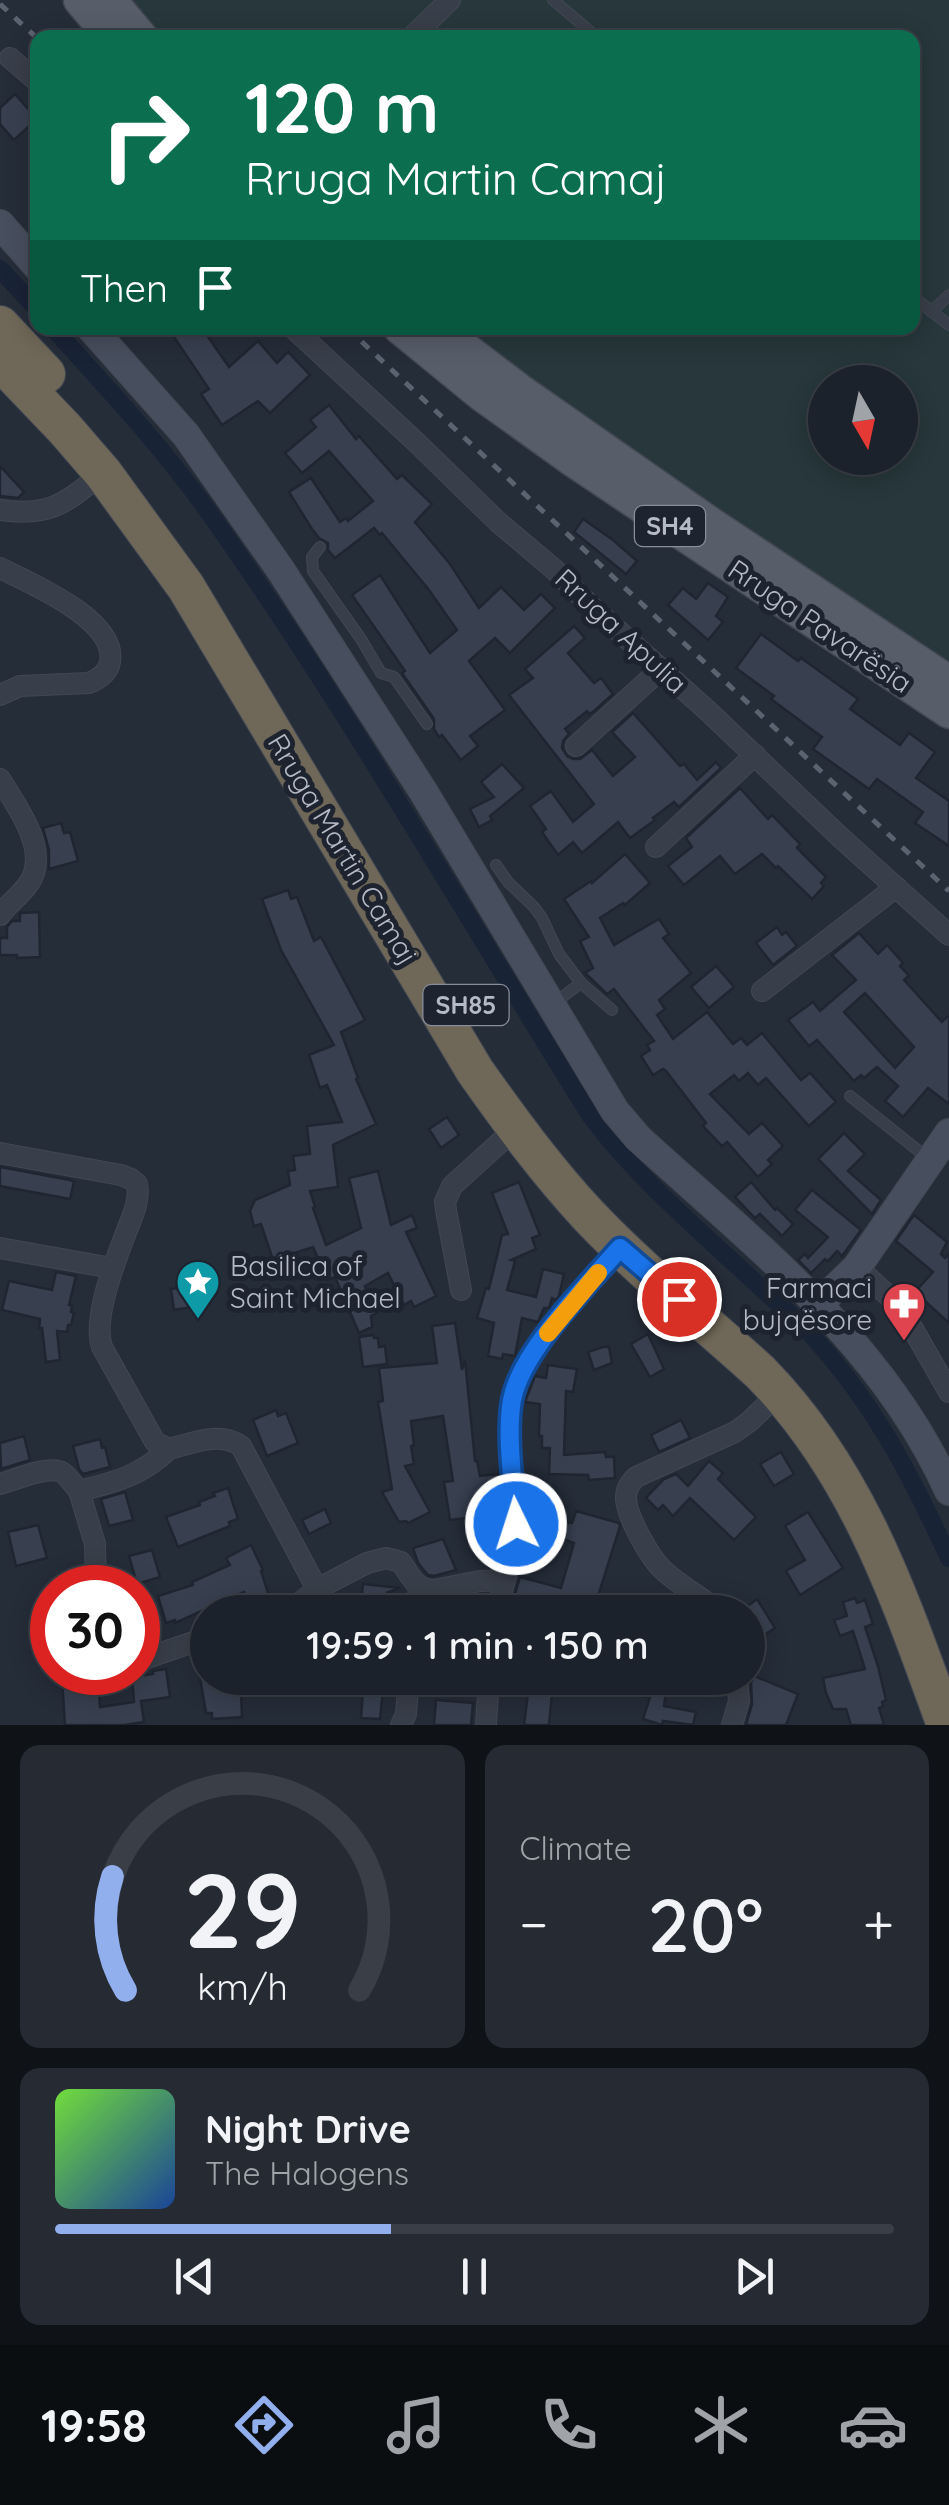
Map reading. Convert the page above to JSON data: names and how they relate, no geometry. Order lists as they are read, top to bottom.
{
  "streets": {
    "highway": ["Rruga Martin Camaj", "SH85"],
    "main road": ["SH4", "Rruga Pavarësia"],
    "street": ["Rruga Apulia"]
  },
  "places": {
    "place": ["Basilica of Saint Michael"],
    "pharmacy": ["Farmaci bujqësore"]
  },
  "north": "bottom",
  "page": {
    "turn": ["120 m", "Rruga Martin Camaj"],
    "then": "Then",
    "limit": "30",
    "trip": "19:59 · 1 min · 150 m",
    "tile": "Climate",
    "heat": ["−", "20°", "+"],
    "song": ["Night Drive", "The Halogens"],
    "tabs": "19:58",
    "gauge": ["29", "km/h"]
  }
}
